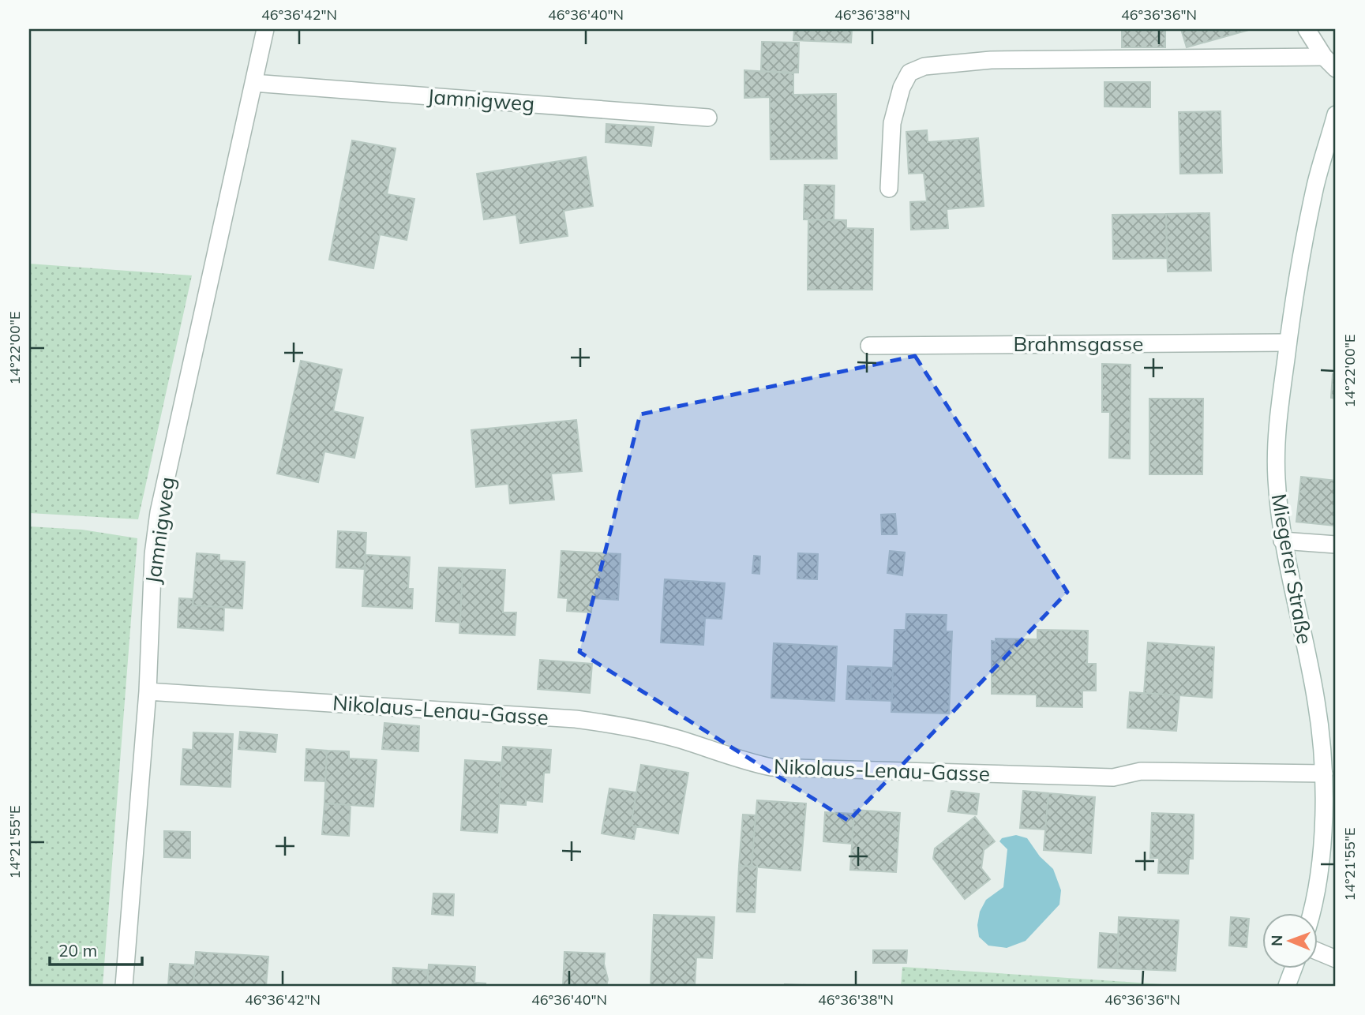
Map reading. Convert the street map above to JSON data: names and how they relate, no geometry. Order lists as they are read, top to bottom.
{
  "streets": {
    "street": [
      "Jamnigweg",
      "Brahmsgasse",
      "Miegerer Straße",
      "Nikolaus-Lenau-Gasse"
    ]
  },
  "crossings": [
    ["Jamnigweg", "Nikolaus-Lenau-Gasse"],
    ["Brahmsgasse", "Miegerer Straße"],
    ["Miegerer Straße", "Nikolaus-Lenau-Gasse"]
  ],
  "scale_bar": "20 m",
  "north": "left",
  "coordinates": [
    "46°36'42\"N",
    "46°36'40\"N",
    "46°36'38\"N",
    "46°36'36\"N",
    "14°22'00\"E",
    "14°21'55\"E"
  ]
}
